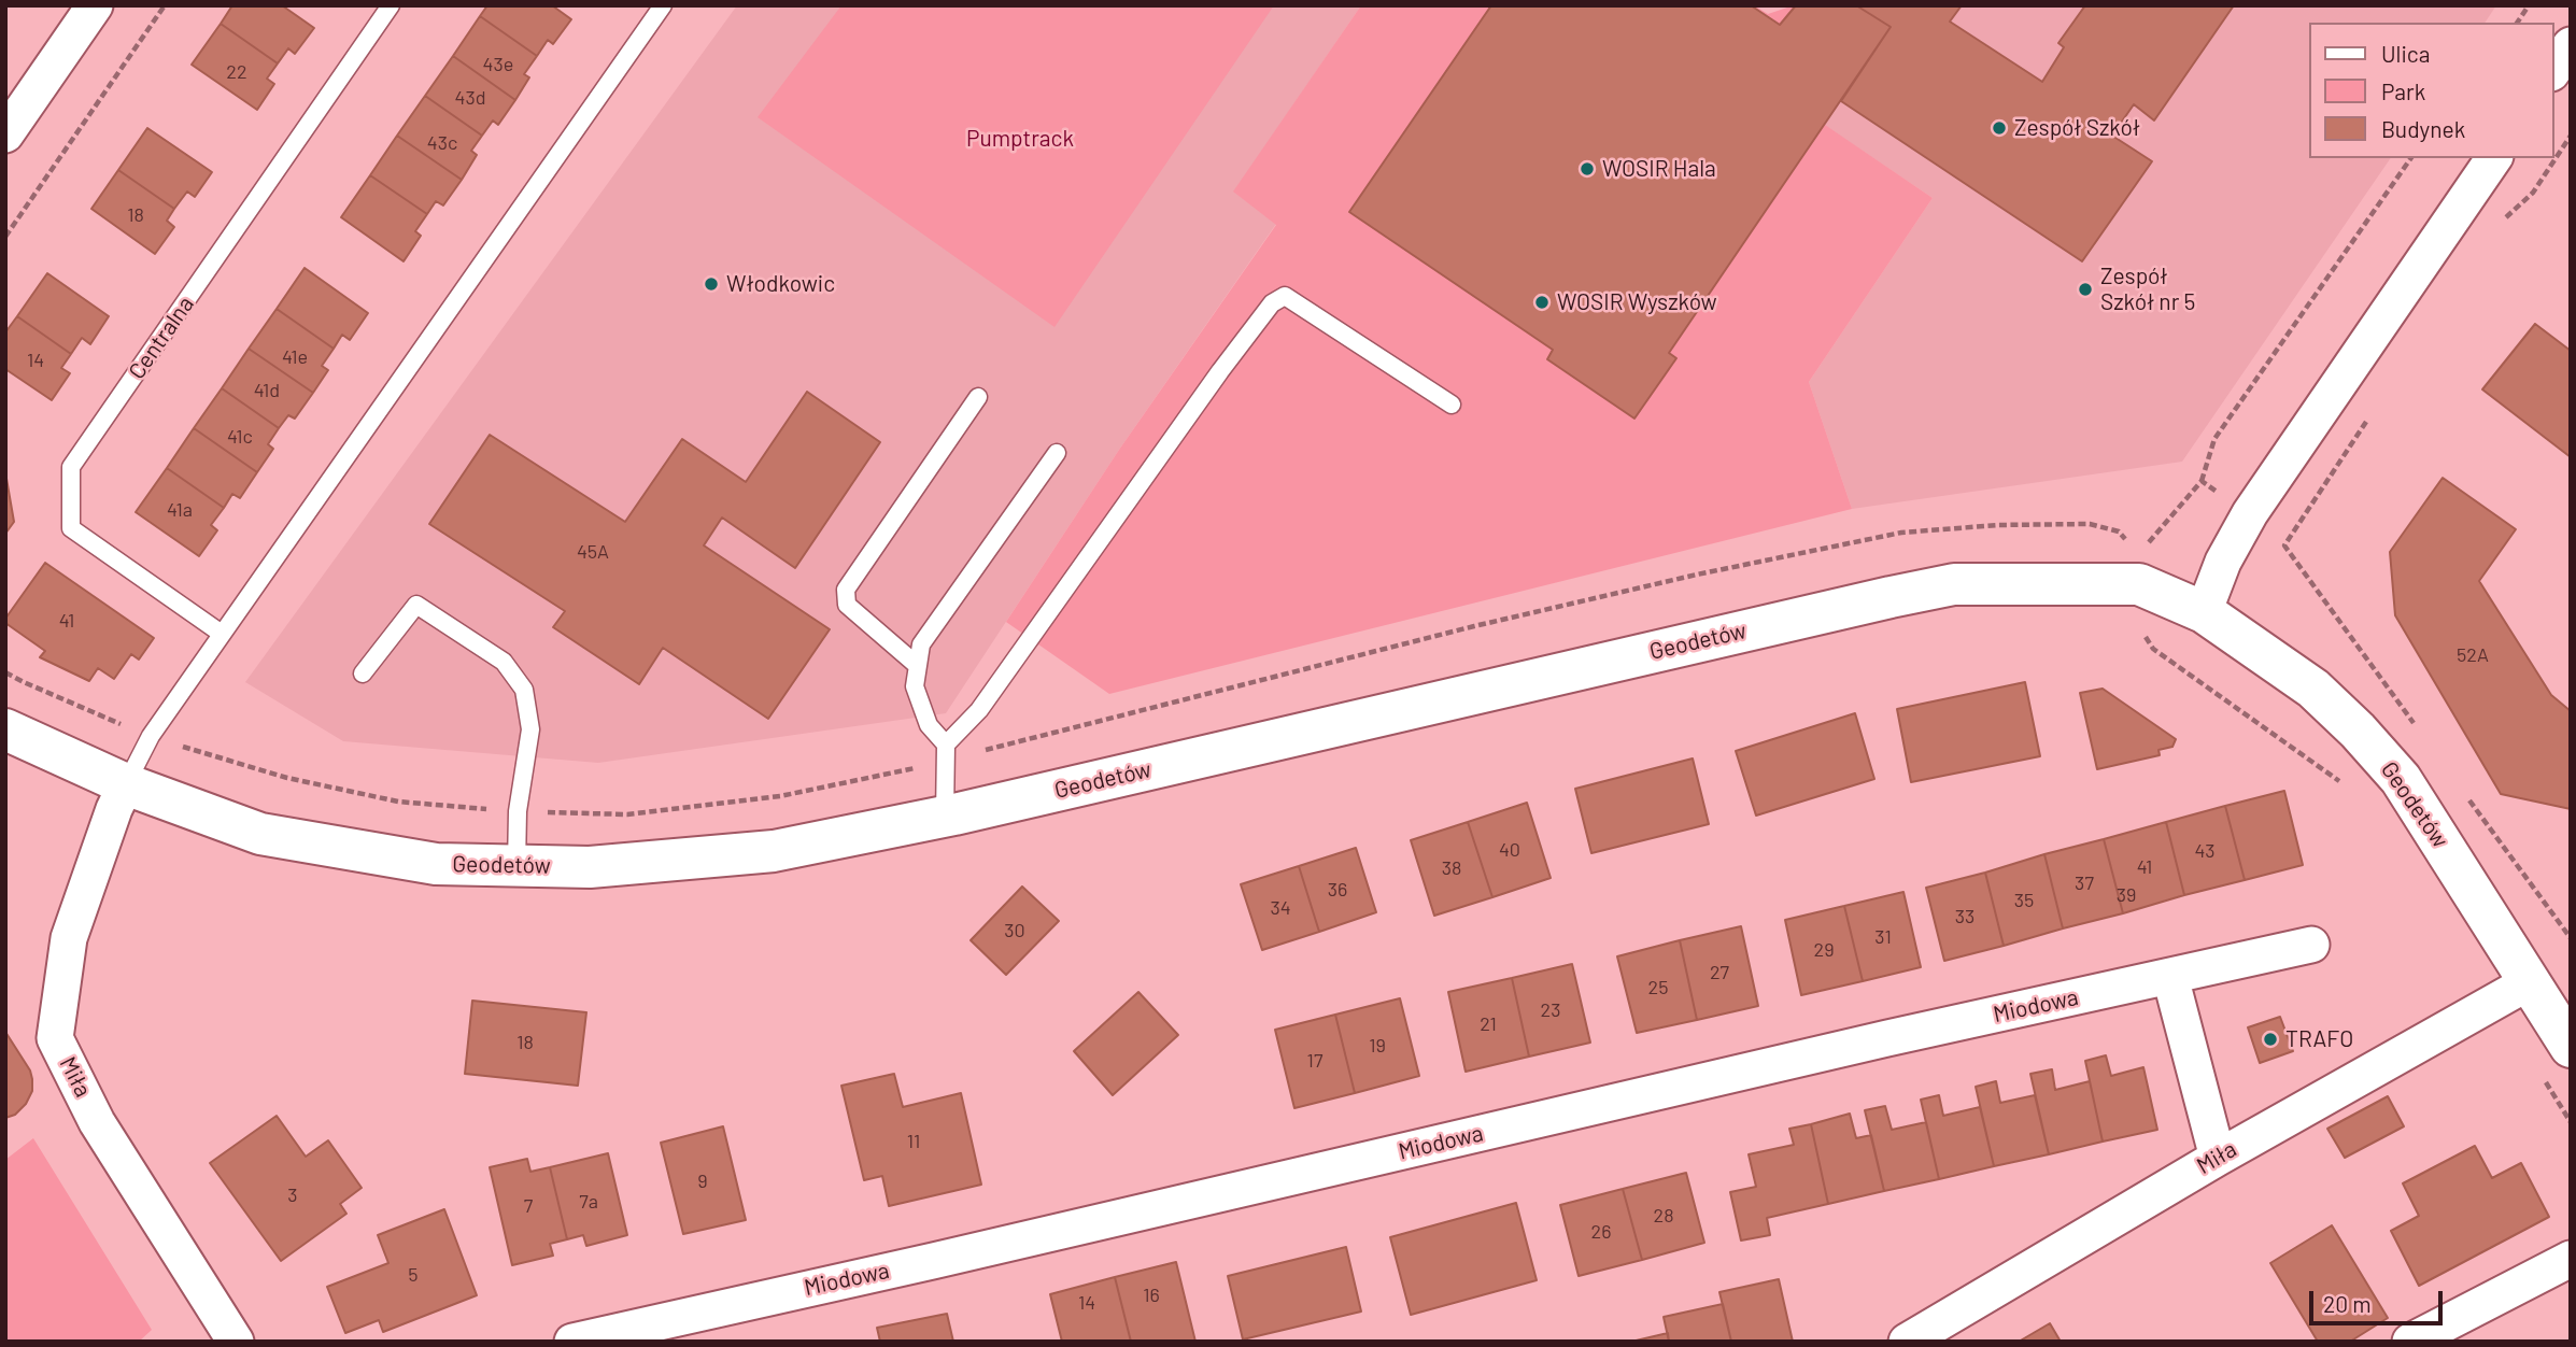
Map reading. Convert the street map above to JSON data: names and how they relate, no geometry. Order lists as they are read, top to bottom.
{
  "streets": {
    "street": ["Geodetów", "Miodowa", "Miła"],
    "lane": ["Centralna"]
  },
  "crossings": [
    ["Geodetów", "Miła"]
  ],
  "parks": ["Pumptrack"],
  "places": [
    "Zespół Szkół",
    "WOSIR Hala",
    "Włodkowic",
    "Zespół Szkół nr 5",
    "WOSIR Wyszków",
    "TRAFO"
  ],
  "house_numbers": [
    "43e",
    "22",
    "43d",
    "43c",
    "18",
    "41e",
    "14",
    "41d",
    "41c",
    "41a",
    "45A",
    "41",
    "52A",
    "40",
    "43",
    "41",
    "38",
    "37",
    "36",
    "39",
    "35",
    "34",
    "33",
    "30",
    "31",
    "29",
    "27",
    "25",
    "23",
    "21",
    "18",
    "19",
    "17",
    "11",
    "9",
    "3",
    "7a",
    "7",
    "28",
    "26",
    "5",
    "16",
    "14"
  ],
  "legend": ["Ulica", "Park", "Budynek"],
  "scale_bar": "20 m"
}
